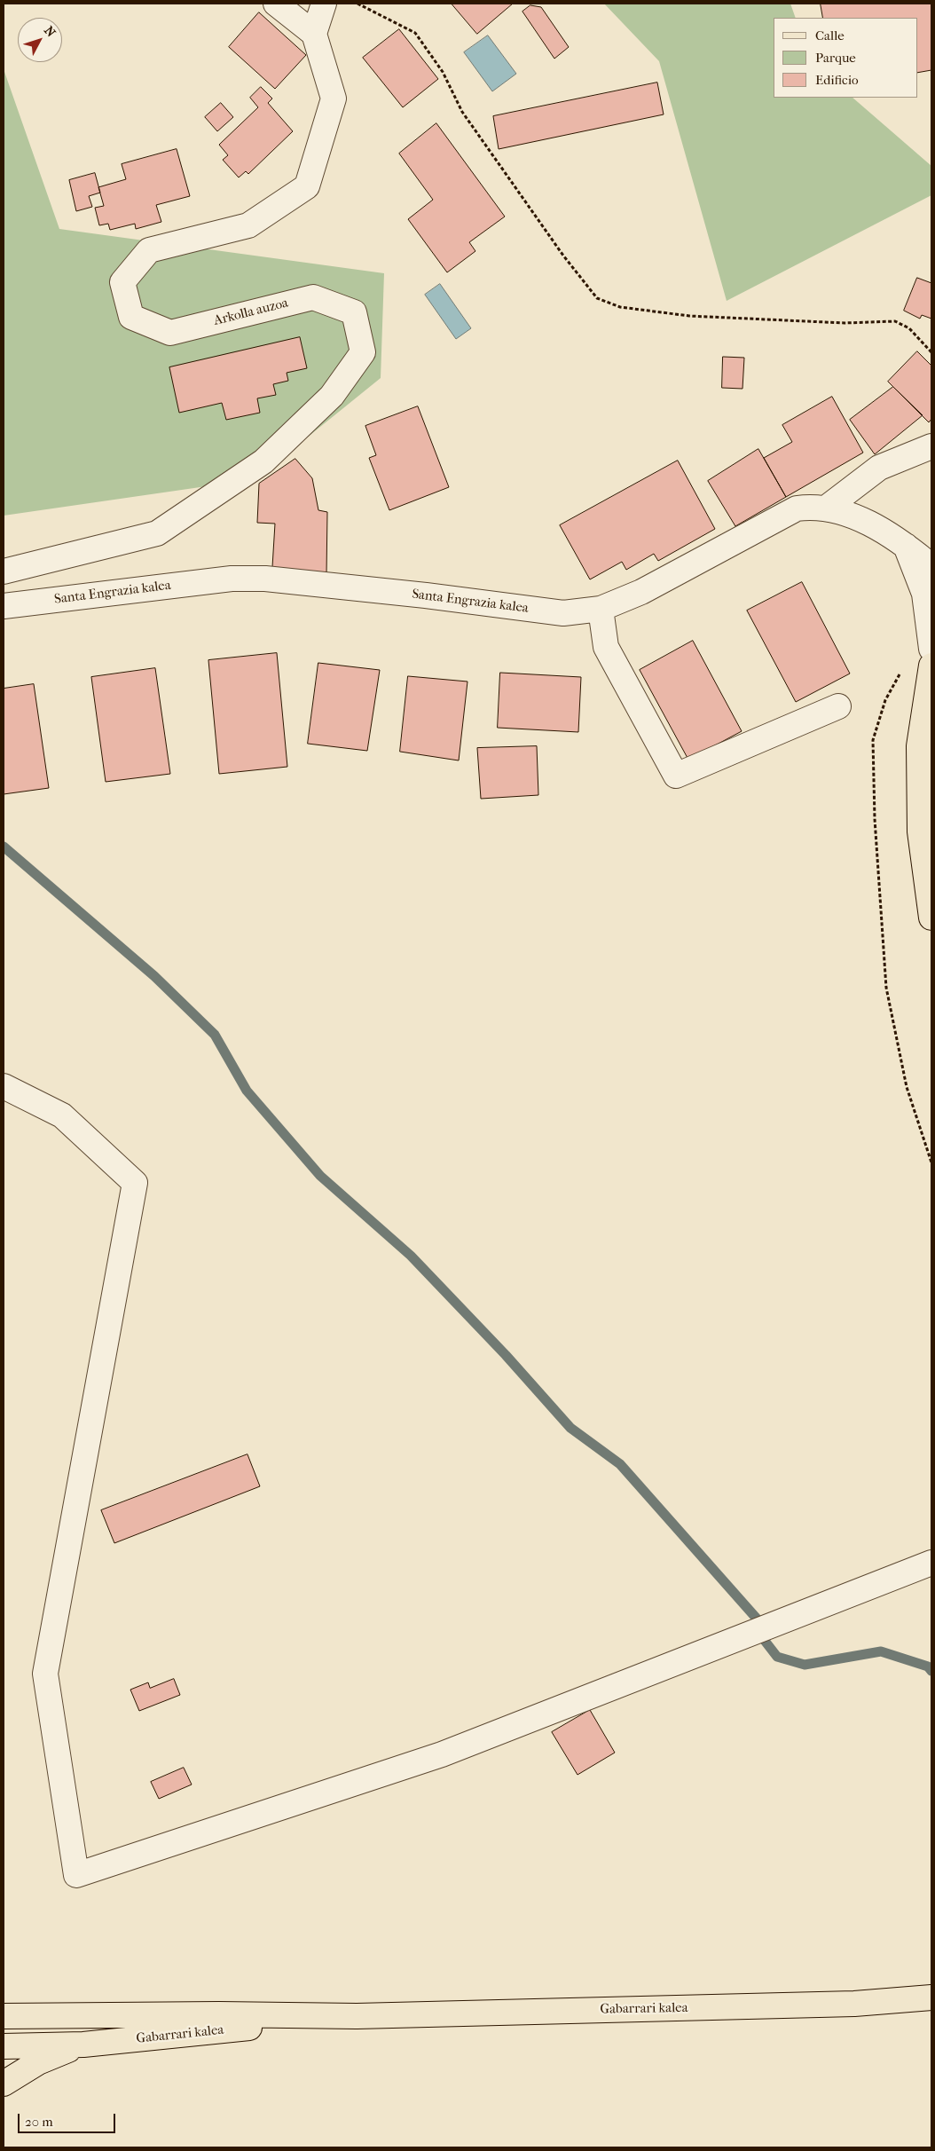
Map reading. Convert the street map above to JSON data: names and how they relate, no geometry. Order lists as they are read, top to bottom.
{
  "streets": {
    "main road": ["Gabarrari kalea"],
    "street": ["Arkolla auzoa", "Santa Engrazia kalea"]
  },
  "legend": ["Calle", "Parque", "Edificio"],
  "scale_bar": "20 m",
  "north": "top right"
}
